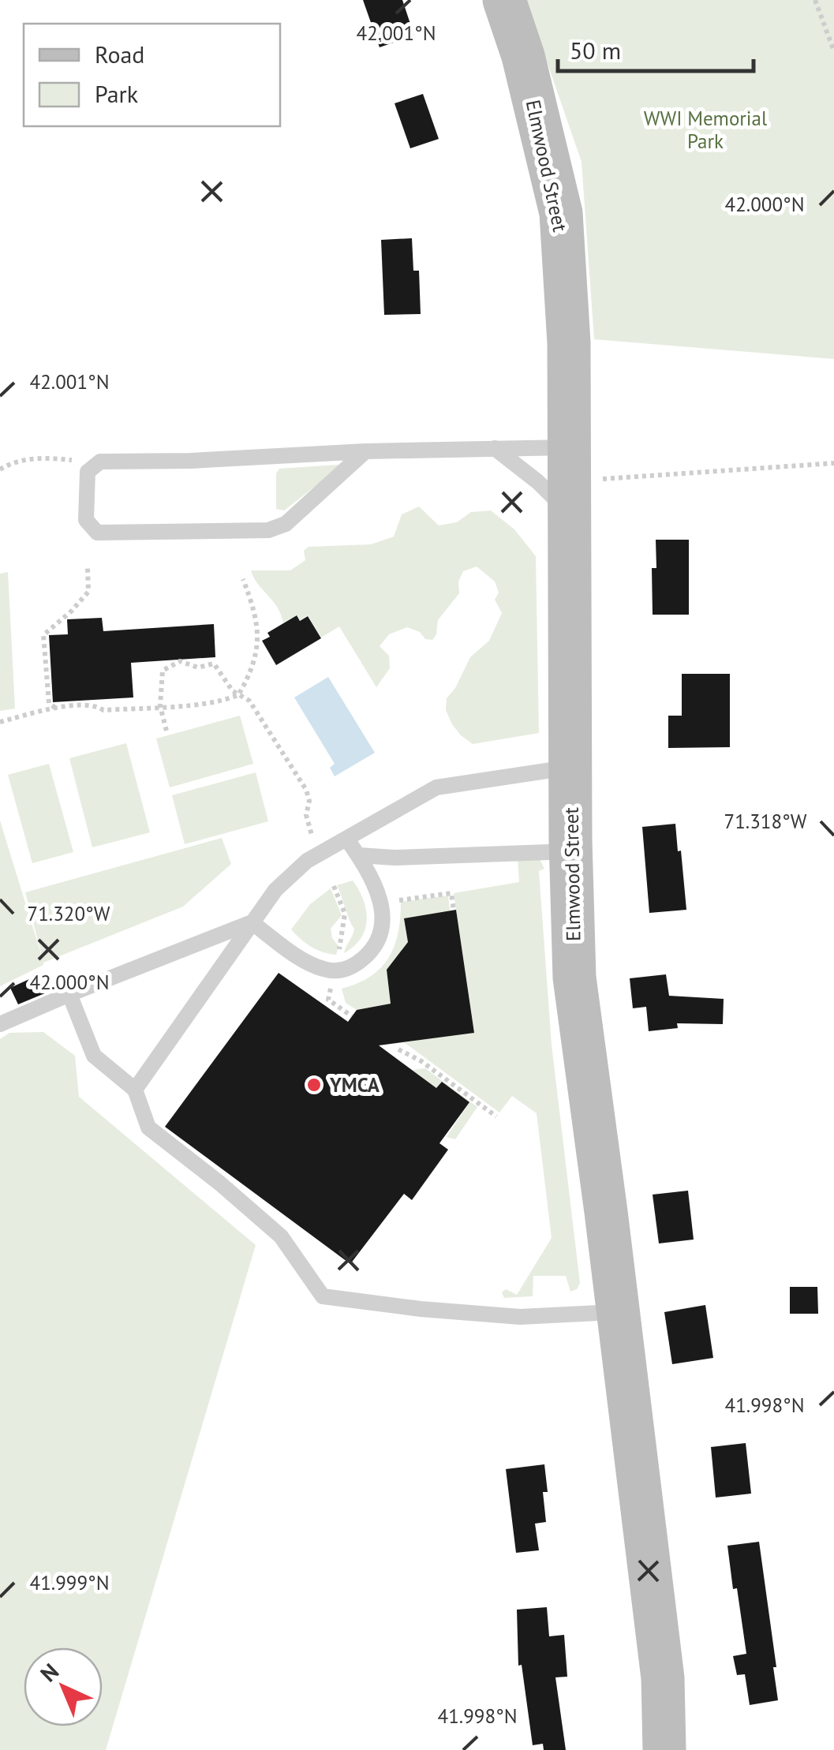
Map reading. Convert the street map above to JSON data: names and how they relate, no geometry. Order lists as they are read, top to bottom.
{
  "streets": {
    "main road": ["Elmwood Street"]
  },
  "parks": ["WWI Memorial Park"],
  "places": ["YMCA"],
  "legend": ["Road", "Park"],
  "scale_bar": "50 m",
  "north": "top left",
  "coordinates": [
    "42.001°N",
    "42.000°N",
    "71.318°W",
    "71.320°W",
    "41.998°N",
    "41.999°N"
  ]
}
